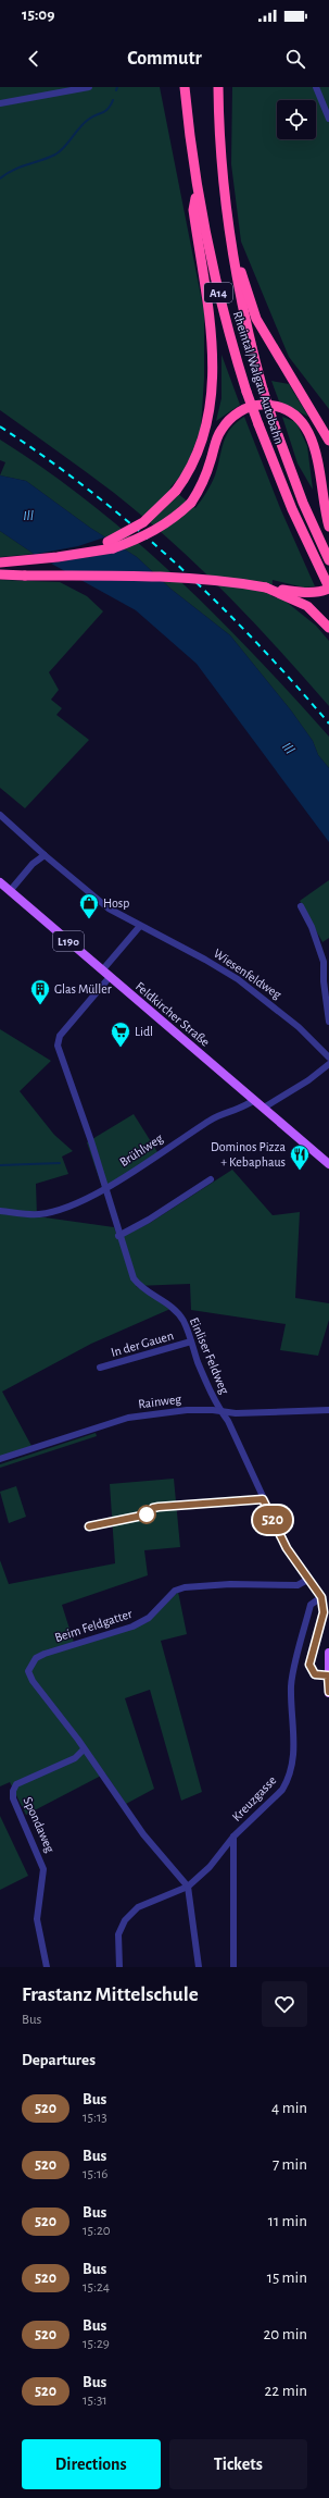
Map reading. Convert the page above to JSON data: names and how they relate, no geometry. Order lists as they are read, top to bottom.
{
  "streets": {
    "highway": ["A14", "Rheintal/Walgau Autobahn"],
    "main road": ["L190", "Feldkircher Straße"],
    "street": [
      "Wiesenfeldweg",
      "Brühlweg",
      "In der Gauen",
      "Einliser Feldweg",
      "Rainweg",
      "Beim Feldgatter",
      "Kreuzgasse",
      "Spondaweg"
    ]
  },
  "crossings": [
    ["Feldkircher Straße", "Brühlweg"],
    ["Feldkircher Straße", "Einliser Feldweg"],
    ["Brühlweg", "Einliser Feldweg"],
    ["In der Gauen", "Einliser Feldweg"],
    ["Einliser Feldweg", "Rainweg"],
    ["Einliser Feldweg", "Beim Feldgatter"],
    ["Einliser Feldweg", "Kreuzgasse"],
    ["Beim Feldgatter", "Spondaweg"]
  ],
  "water": ["Ill"],
  "places": {
    "shop": ["Hosp"],
    "building": ["Glas Müller"],
    "supermarket": ["Lidl"],
    "restaurant": ["Dominos Pizza + Kebaphaus"]
  },
  "lines": ["bus line 520"],
  "page": {
    "status": "15:09",
    "header": "Commutr",
    "on_map": "520",
    "heading": [
      ["Frastanz Mittelschule", "Bus"],
      "Departures"
    ],
    "list": [
      {
        "mark": "520",
        "name": "Bus",
        "note": "15:13",
        "value": "4 min"
      },
      {
        "mark": "520",
        "name": "Bus",
        "note": "15:16",
        "value": "7 min"
      },
      {
        "mark": "520",
        "name": "Bus",
        "note": "15:20",
        "value": "11 min"
      },
      {
        "mark": "520",
        "name": "Bus",
        "note": "15:24",
        "value": "15 min"
      },
      {
        "mark": "520",
        "name": "Bus",
        "note": "15:29",
        "value": "20 min"
      },
      {
        "mark": "520",
        "name": "Bus",
        "note": "15:31",
        "value": "22 min"
      }
    ],
    "buttons": ["Directions", "Tickets"]
  }
}
